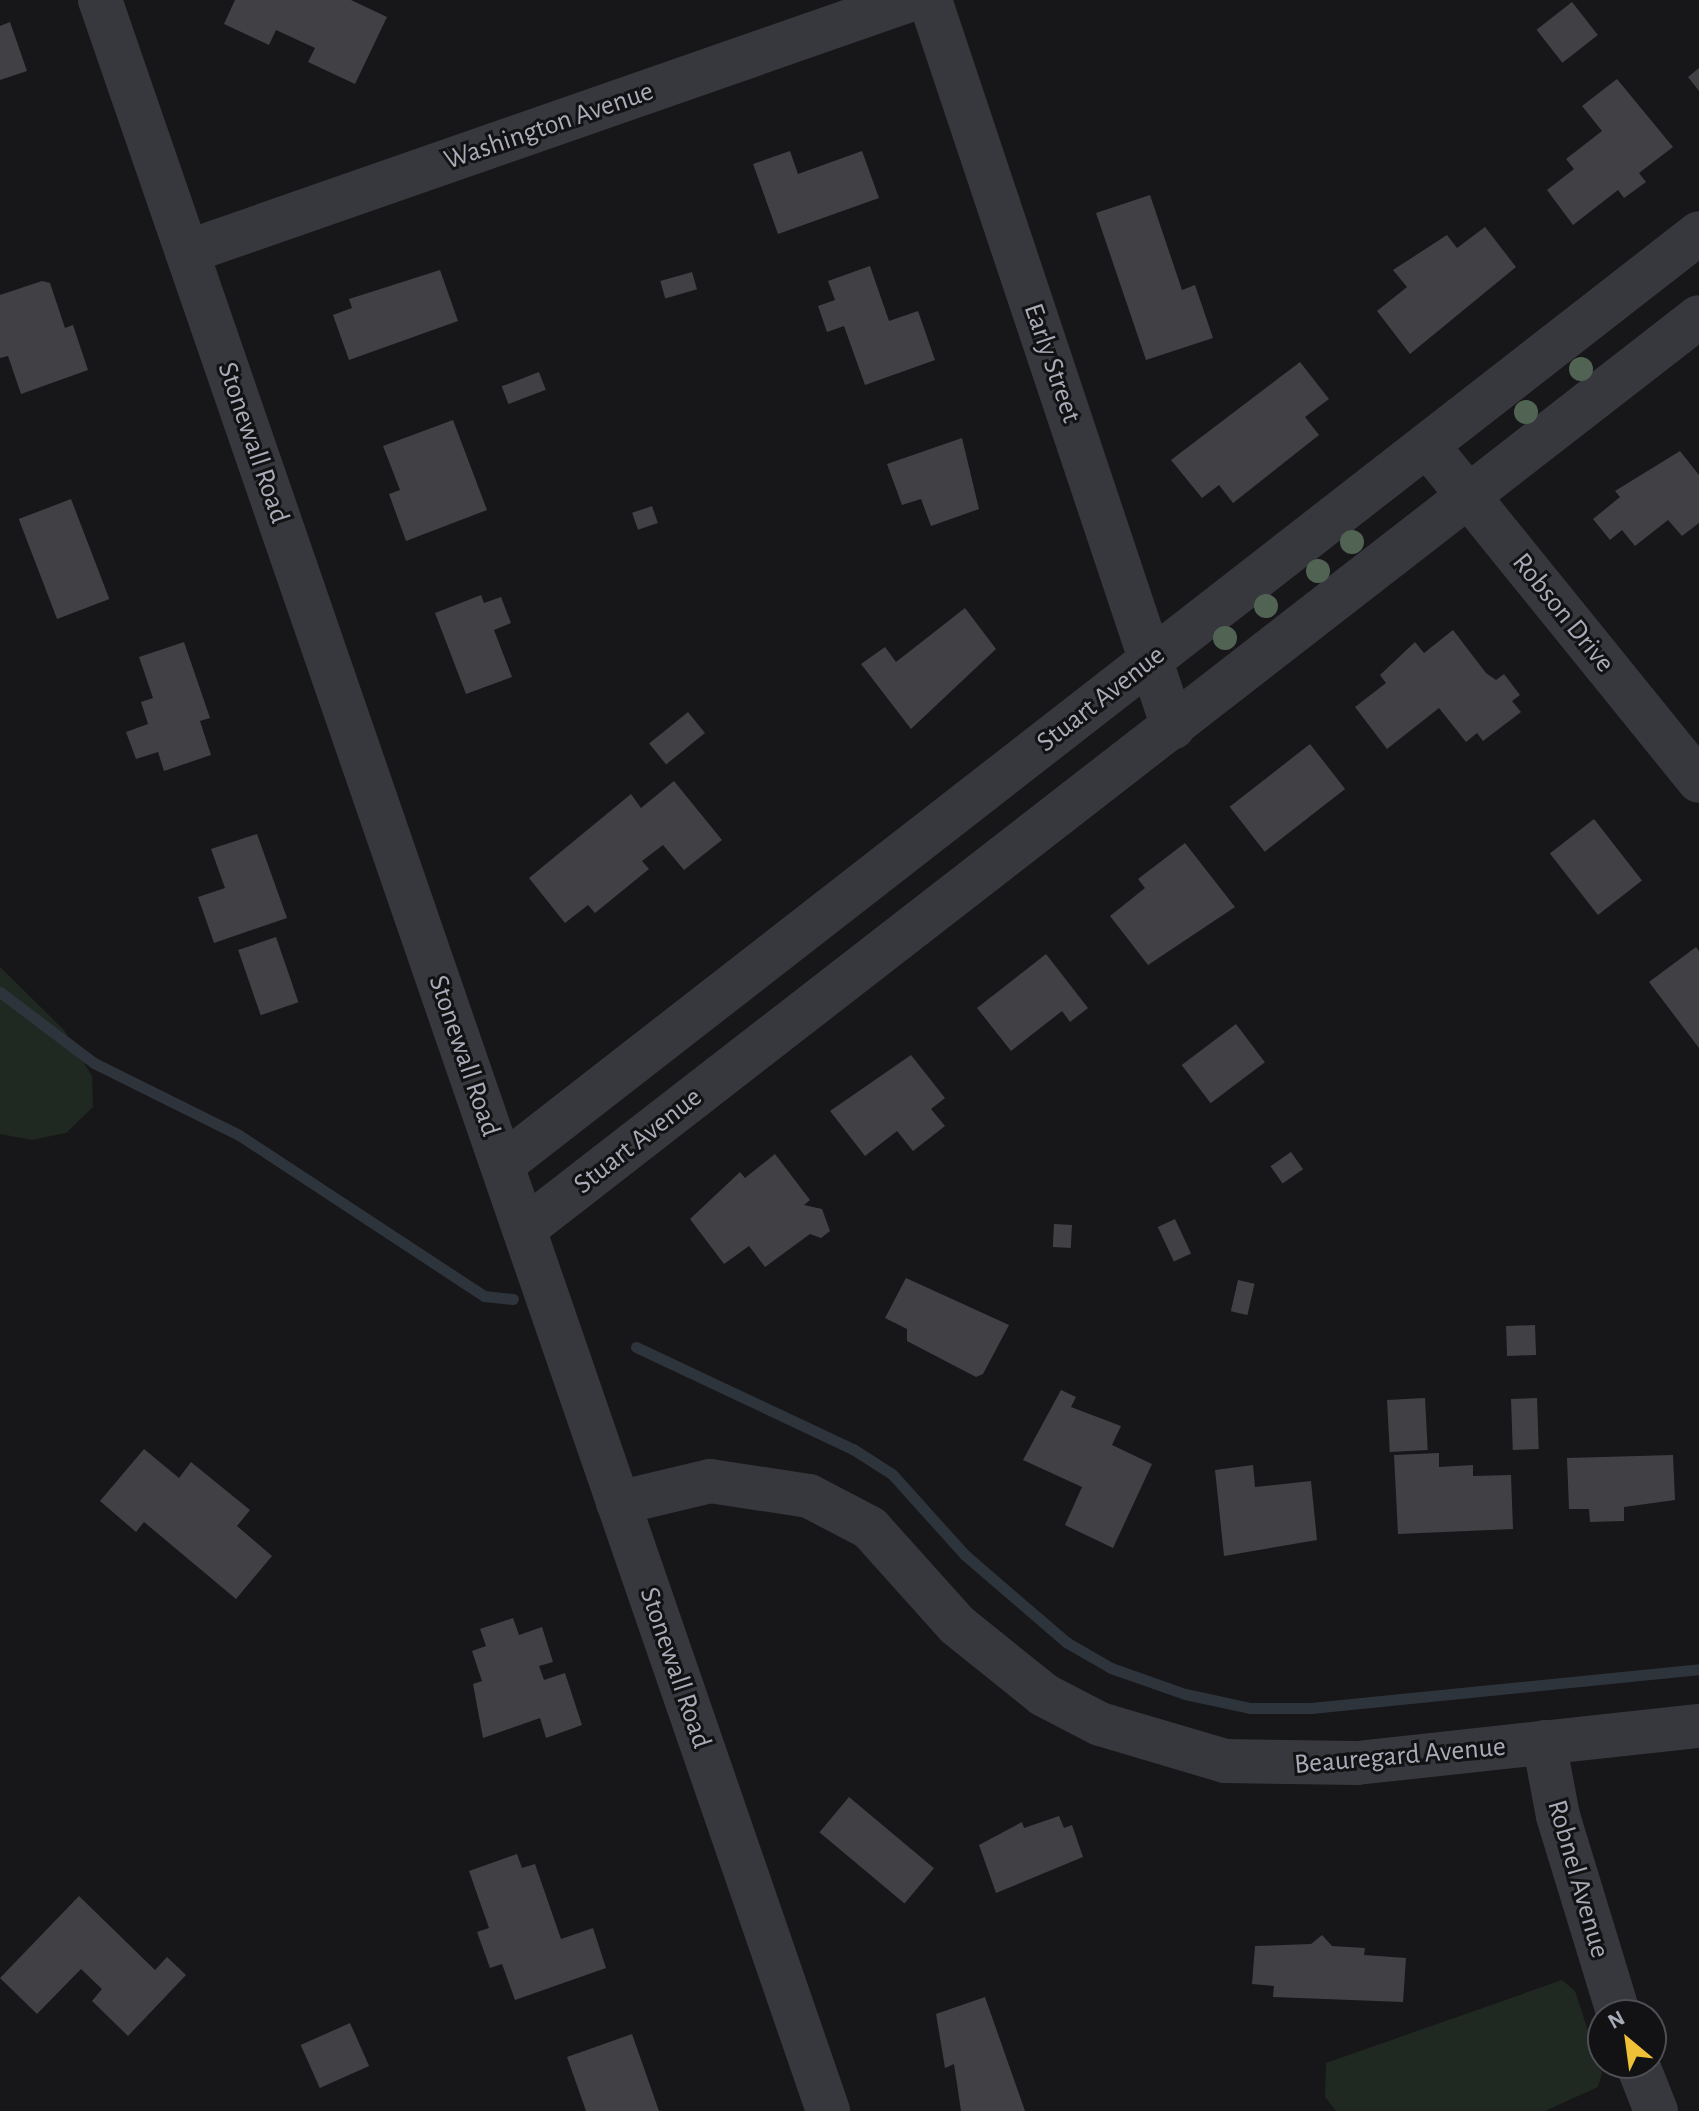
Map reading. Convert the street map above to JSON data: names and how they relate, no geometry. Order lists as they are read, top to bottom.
{
  "streets": {
    "street": [
      "Washington Avenue",
      "Early Street",
      "Stonewall Road",
      "Robson Drive",
      "Stuart Avenue",
      "Beauregard Avenue",
      "Robnel Avenue"
    ]
  },
  "crossings": [
    ["Washington Avenue", "Stonewall Road"],
    ["Early Street", "Stuart Avenue"],
    ["Stonewall Road", "Stuart Avenue"],
    ["Stonewall Road", "Beauregard Avenue"],
    ["Robson Drive", "Stuart Avenue"],
    ["Beauregard Avenue", "Robnel Avenue"]
  ],
  "north": "top left"
}
